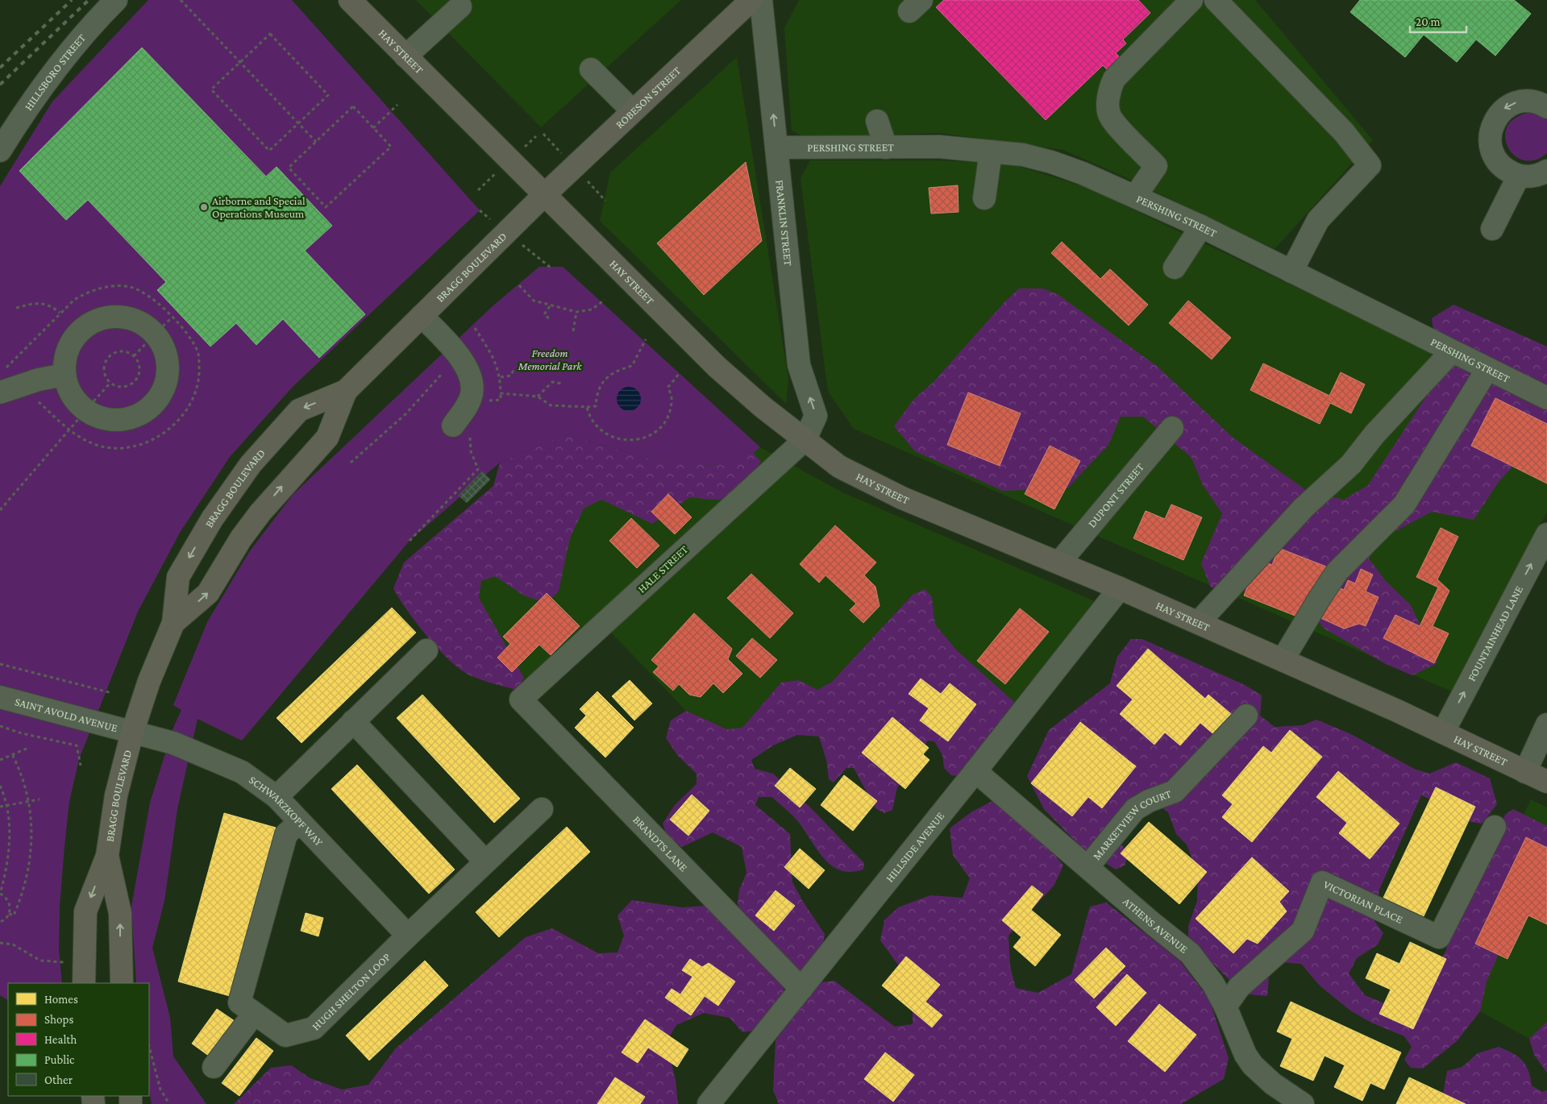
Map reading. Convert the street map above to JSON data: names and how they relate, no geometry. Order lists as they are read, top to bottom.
{
  "streets": {
    "main road": ["HAY STREET", "ROBESON STREET", "BRAGG BOULEVARD"],
    "street": [
      "HILLSBORO STREET",
      "PERSHING STREET",
      "FRANKLIN STREET",
      "DUPONT STREET",
      "HALE STREET",
      "FOUNTAINHEAD LANE",
      "SAINT AVOLD AVENUE",
      "SCHWARZKOPF WAY",
      "MARKETVIEW COURT",
      "BRANDTS LANE",
      "HILLSIDE AVENUE",
      "VICTORIAN PLACE",
      "ATHENS AVENUE",
      "HUGH SHELTON LOOP"
    ]
  },
  "crossings": [
    ["HAY STREET", "ROBESON STREET"],
    ["HAY STREET", "FRANKLIN STREET"],
    ["HAY STREET", "BRAGG BOULEVARD"],
    ["HAY STREET", "DUPONT STREET"],
    ["HAY STREET", "HALE STREET"],
    ["HAY STREET", "FOUNTAINHEAD LANE"],
    ["HAY STREET", "HILLSIDE AVENUE"],
    ["ROBESON STREET", "BRAGG BOULEVARD"],
    ["PERSHING STREET", "FRANKLIN STREET"],
    ["FRANKLIN STREET", "HALE STREET"],
    ["BRAGG BOULEVARD", "SAINT AVOLD AVENUE"],
    ["BRAGG BOULEVARD", "SCHWARZKOPF WAY"],
    ["HALE STREET", "BRANDTS LANE"],
    ["SAINT AVOLD AVENUE", "SCHWARZKOPF WAY"],
    ["SCHWARZKOPF WAY", "HUGH SHELTON LOOP"],
    ["MARKETVIEW COURT", "ATHENS AVENUE"],
    ["BRANDTS LANE", "HILLSIDE AVENUE"],
    ["HILLSIDE AVENUE", "ATHENS AVENUE"],
    ["VICTORIAN PLACE", "ATHENS AVENUE"]
  ],
  "one_way": ["FRANKLIN STREET"],
  "parks": ["Freedom Memorial Park"],
  "places": ["Airborne and Special Operations Museum"],
  "legend": [
    "Homes",
    "Shops",
    "Health",
    "Public",
    "Other"
  ],
  "scale_bar": "20 m"
}
